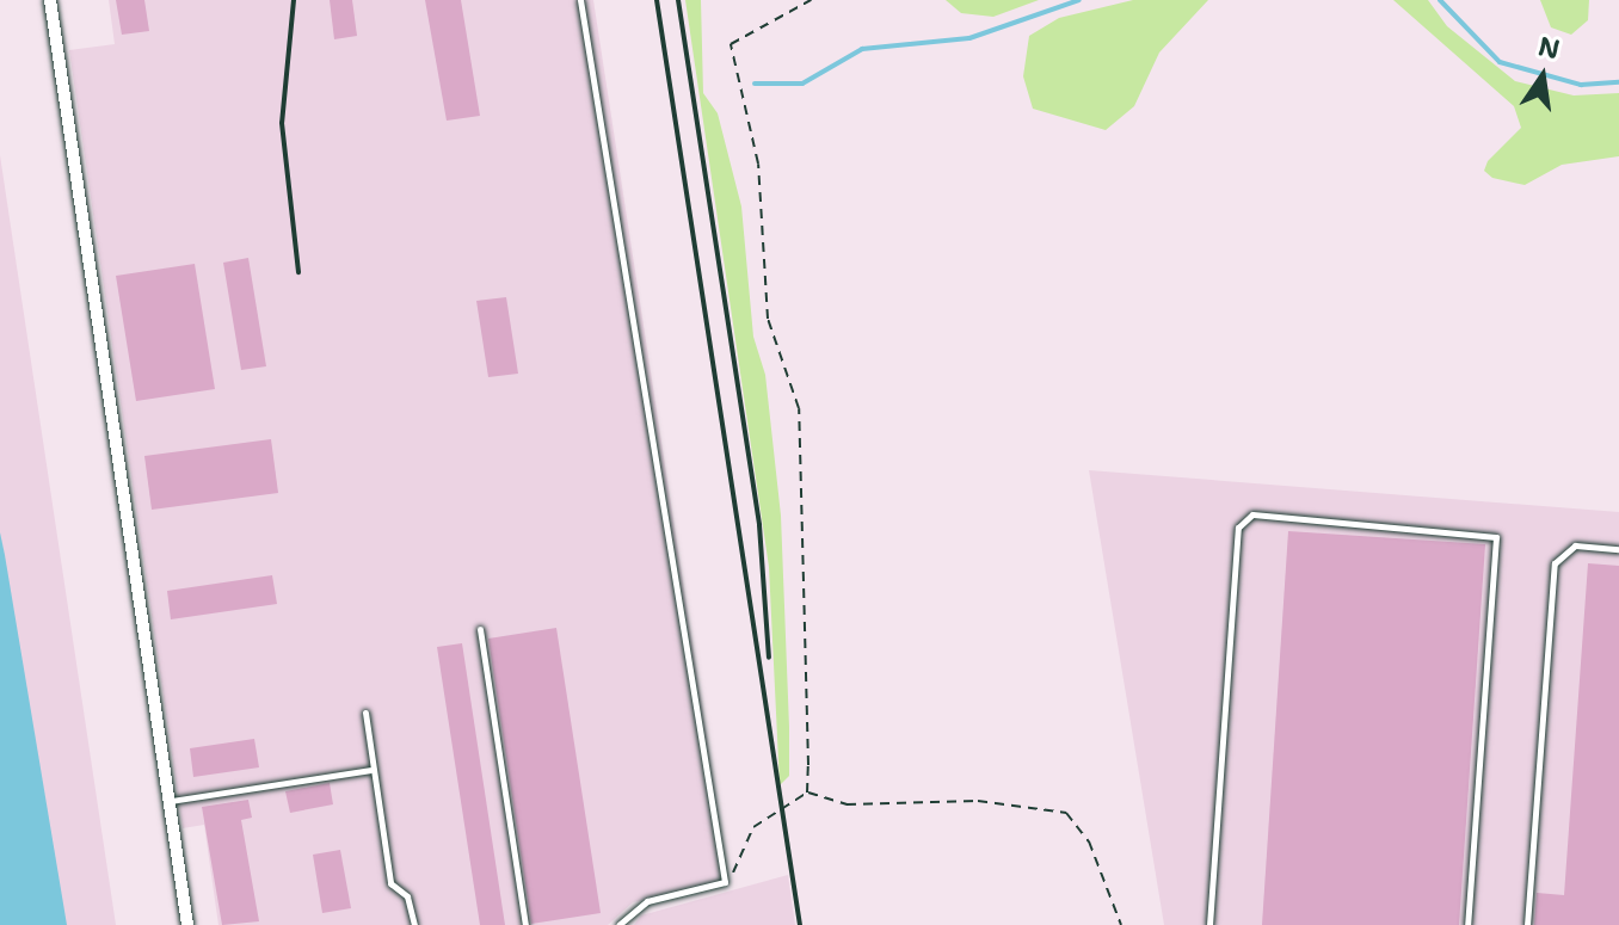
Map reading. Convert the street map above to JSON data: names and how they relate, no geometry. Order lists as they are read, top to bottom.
{
  "north": "top"
}
